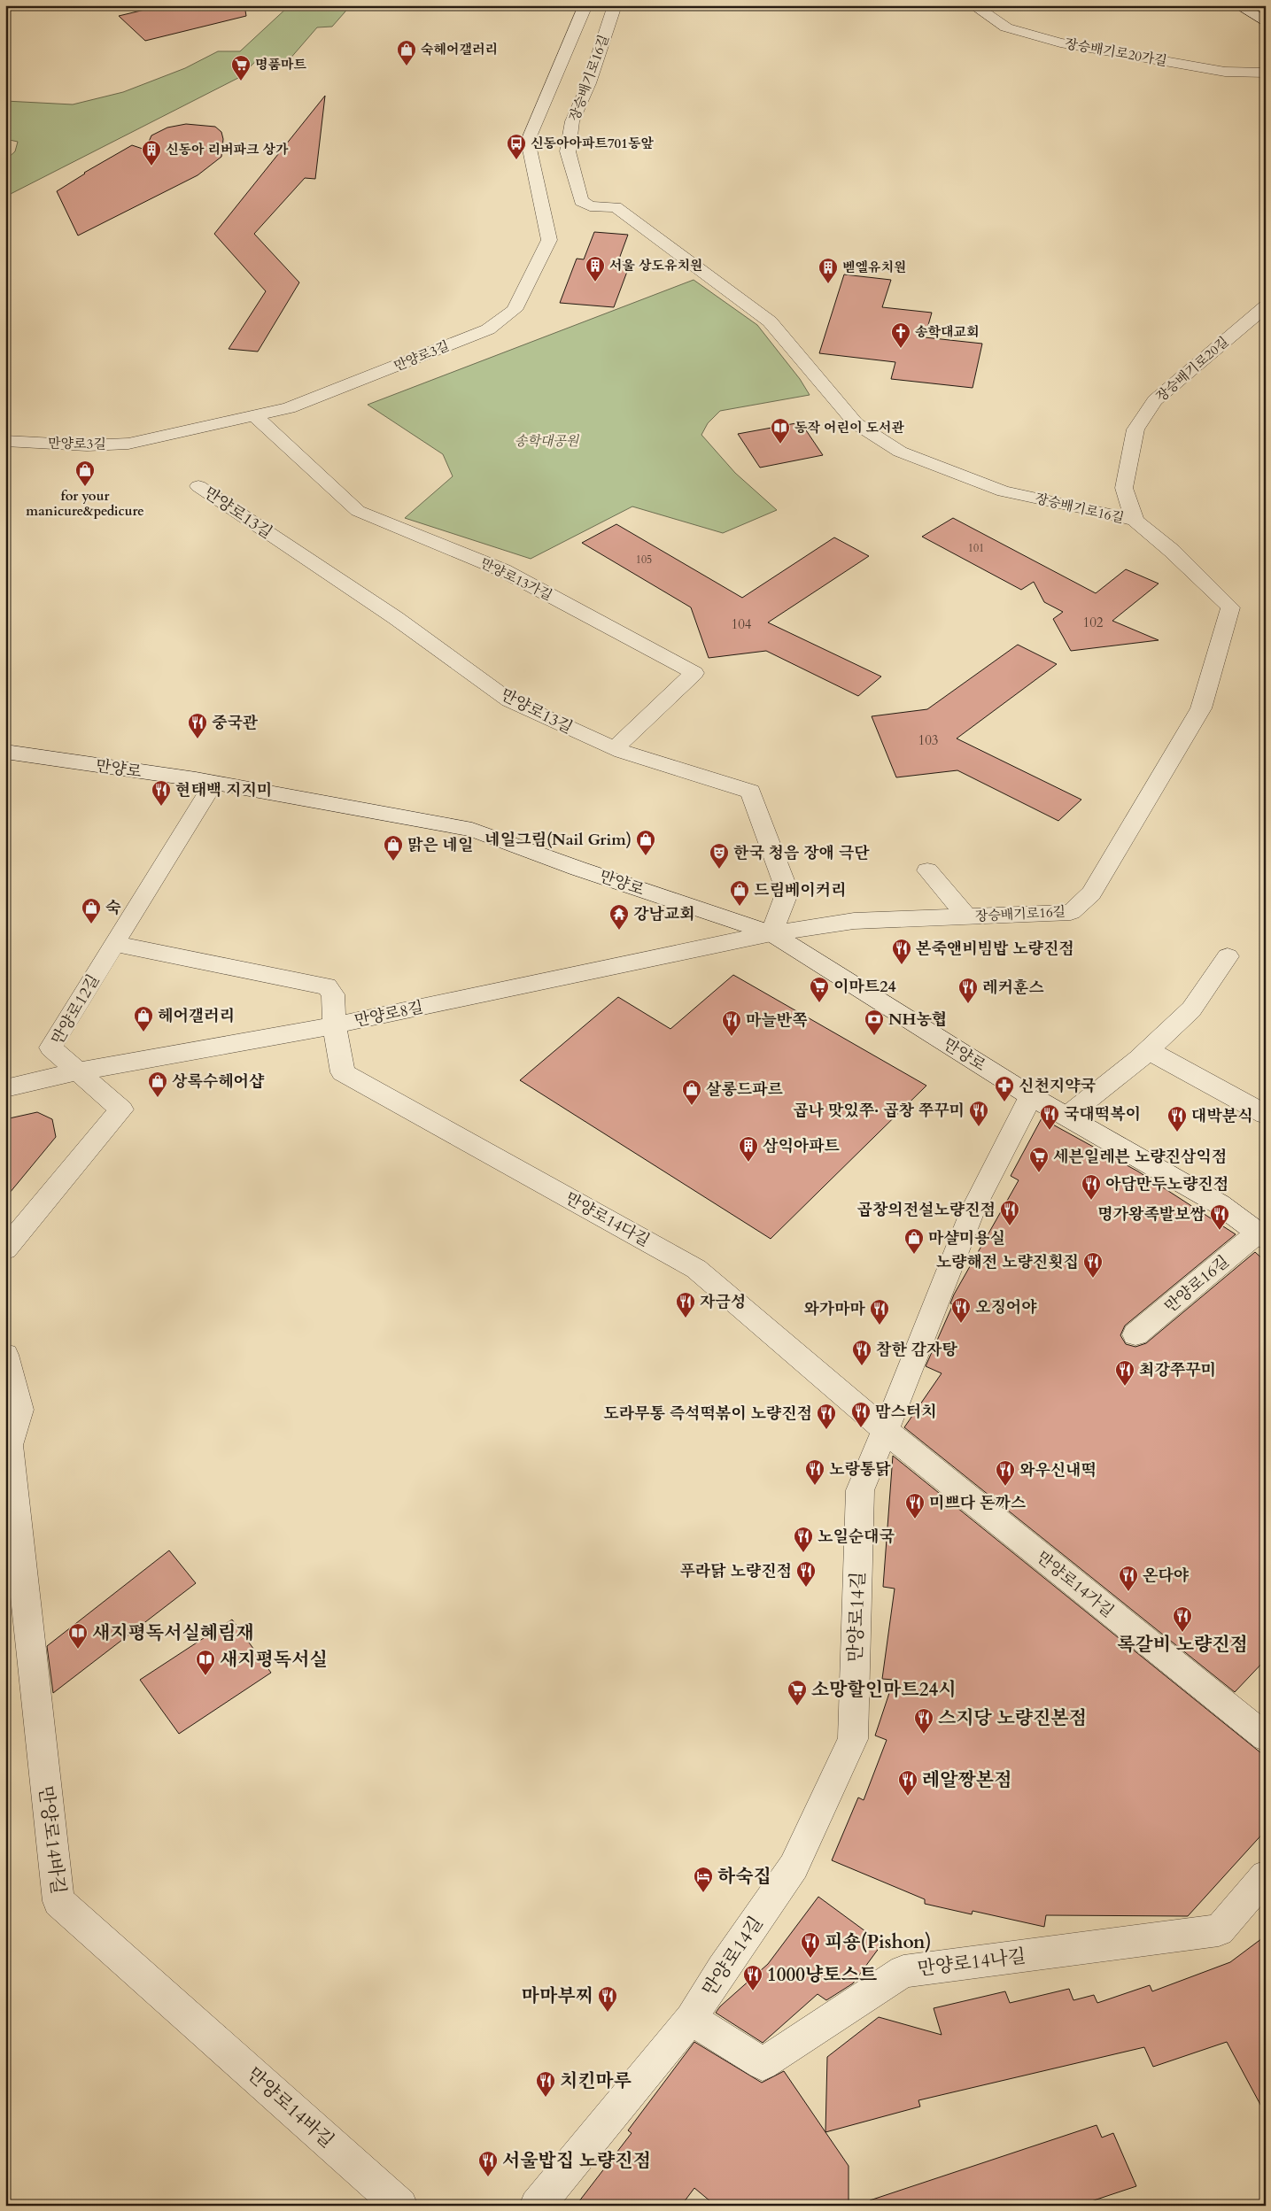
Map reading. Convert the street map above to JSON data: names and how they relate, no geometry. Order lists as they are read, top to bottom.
{
  "streets": {
    "street": [
      "장승배기로20가길",
      "장승배기로16길",
      "만양로3길",
      "장승배기로20길",
      "만양로13길",
      "만양로13가길",
      "만양로",
      "만양로12길",
      "만양로8길",
      "만양로14다길",
      "만양로16길",
      "만양로14가길",
      "만양로14길",
      "만양로14바길",
      "만양로14나길"
    ]
  },
  "crossings": [
    ["장승배기로16길", "장승배기로20길"],
    ["장승배기로16길", "만양로13길"],
    ["장승배기로16길", "만양로"],
    ["장승배기로16길", "만양로8길"],
    ["만양로3길", "만양로13가길"],
    ["만양로13길", "만양로13가길"],
    ["만양로13길", "만양로"],
    ["만양로13길", "만양로8길"],
    ["만양로", "만양로12길"],
    ["만양로", "만양로8길"],
    ["만양로", "만양로16길"],
    ["만양로", "만양로14길"],
    ["만양로12길", "만양로8길"],
    ["만양로12길", "만양로14다길"],
    ["만양로8길", "만양로14다길"],
    ["만양로14다길", "만양로14가길"],
    ["만양로14다길", "만양로14길"],
    ["만양로14가길", "만양로14길"],
    ["만양로14길", "만양로14나길"]
  ],
  "parks": ["송학대공원"],
  "places": {
    "shop": [
      "숙헤어갤러리",
      "for your manicure&pedicure",
      "네일그림(Nail Grim)",
      "맑은 네일",
      "드림베이커리",
      "숙",
      "헤어갤러리",
      "상록수헤어샵",
      "살롱드파르",
      "마샬미용실"
    ],
    "supermarket": [
      "명품마트",
      "이마트24",
      "세븐일레븐 노량진삼익점",
      "소망할인마트24시"
    ],
    "bus stop": ["신동아아파트701동앞"],
    "building": [
      "신동아 리버파크 상가",
      "서울 상도유치원",
      "벧엘유치원",
      "삼익아파트"
    ],
    "church": ["송학대교회"],
    "library": ["동작 어린이 도서관", "새지평독서실혜림재", "새지평독서실"],
    "restaurant": [
      "중국관",
      "현태백 지지미",
      "본죽앤비빔밥 노량진점",
      "레커훈스",
      "마늘반쪽",
      "곱나 맛있쭈· 곱창 쭈꾸미",
      "국대떡복이",
      "대박분식",
      "아담만두노량진점",
      "곱창의전설노량진점",
      "명가왕족발보쌈",
      "노량해전 노량진횟집",
      "자금성",
      "오징어야",
      "와가마마",
      "참한 감자탕",
      "최강쭈꾸미",
      "맘스터치",
      "도라무통 즉석떡볶이 노량진점",
      "노랑통닭",
      "와우신내떡",
      "미쁘다 돈까스",
      "노일순대국",
      "푸라닭 노량진점",
      "온다야",
      "록갈비 노량진점",
      "스지당 노량진본점",
      "레알짱본점",
      "피숑(Pishon)",
      "1000냥토스트",
      "마마부찌",
      "치킨마루",
      "서울밥집 노량진점"
    ],
    "theatre": ["한국 청음 장애 극단"],
    "temple": ["강남교회"],
    "bank": ["NH농협"],
    "pharmacy": ["신천지약국"],
    "hotel": ["하숙집"]
  },
  "house_numbers": [
    "101",
    "105",
    "102",
    "104",
    "103"
  ]
}
